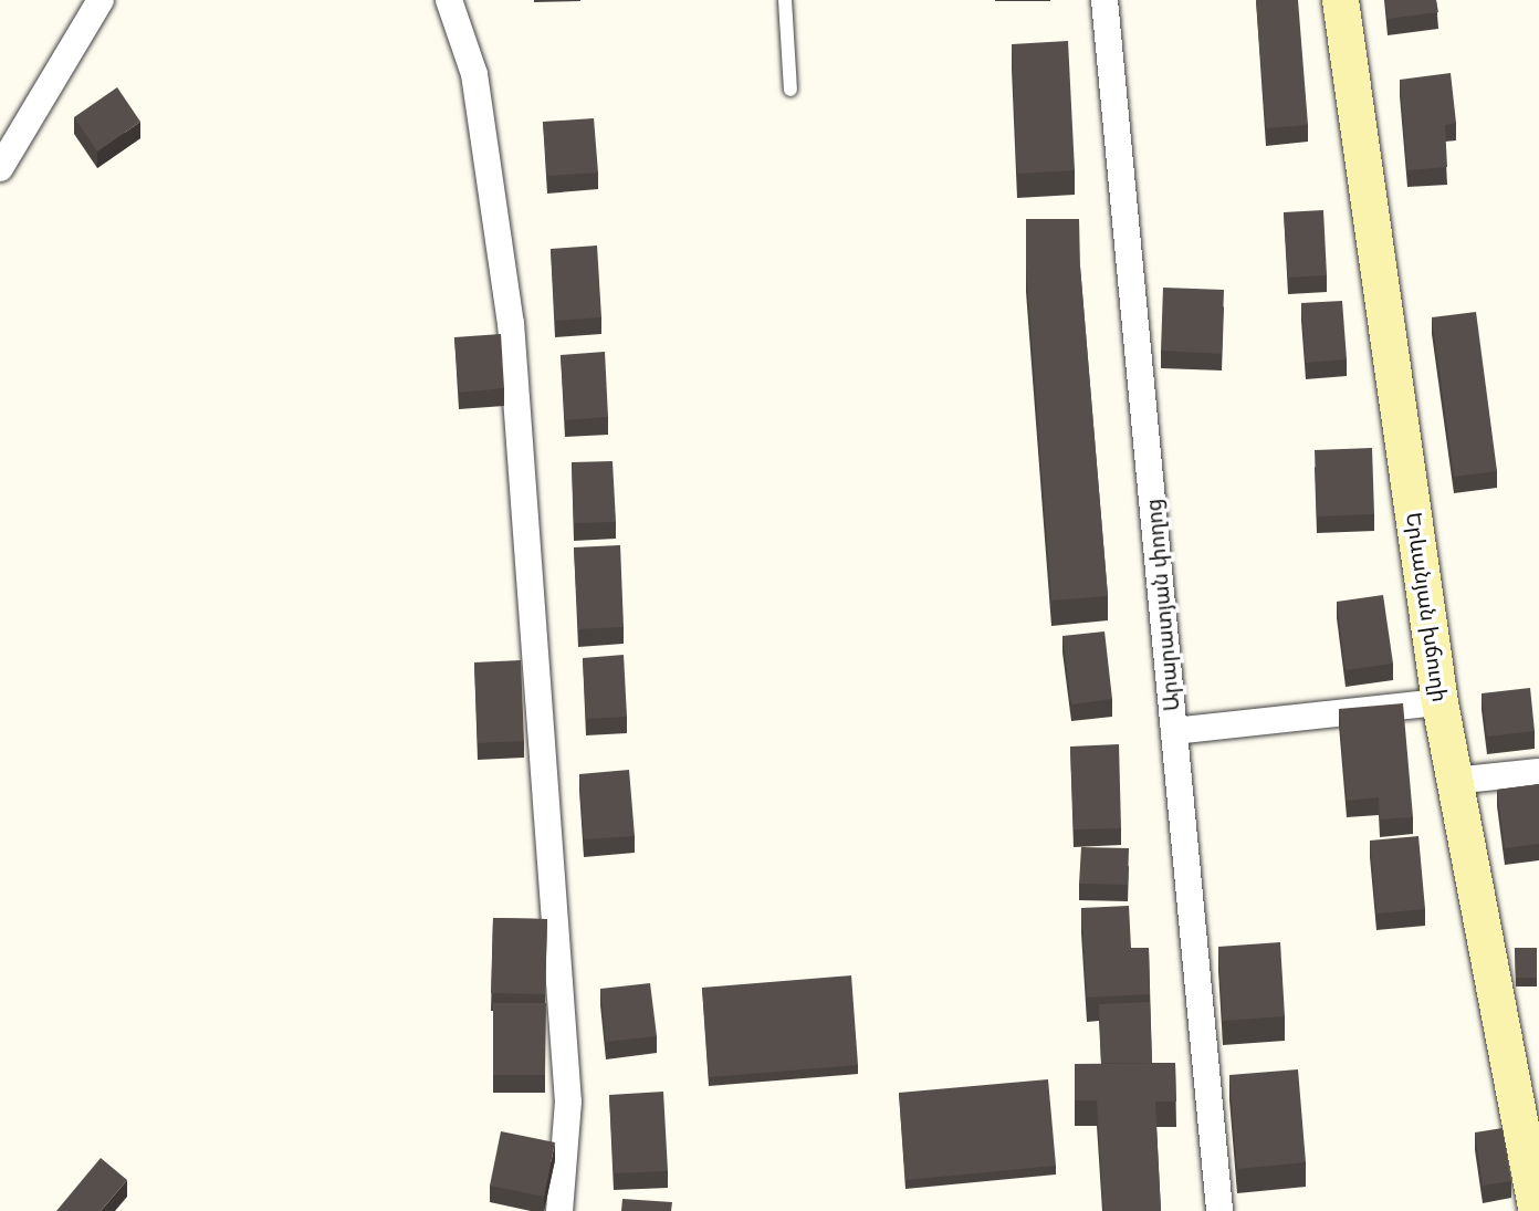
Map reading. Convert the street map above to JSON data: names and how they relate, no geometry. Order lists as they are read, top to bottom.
{
  "streets": {
    "main road": ["Երևանյան խճուղի"],
    "street": ["Արարատյան փողոց"]
  }
}
